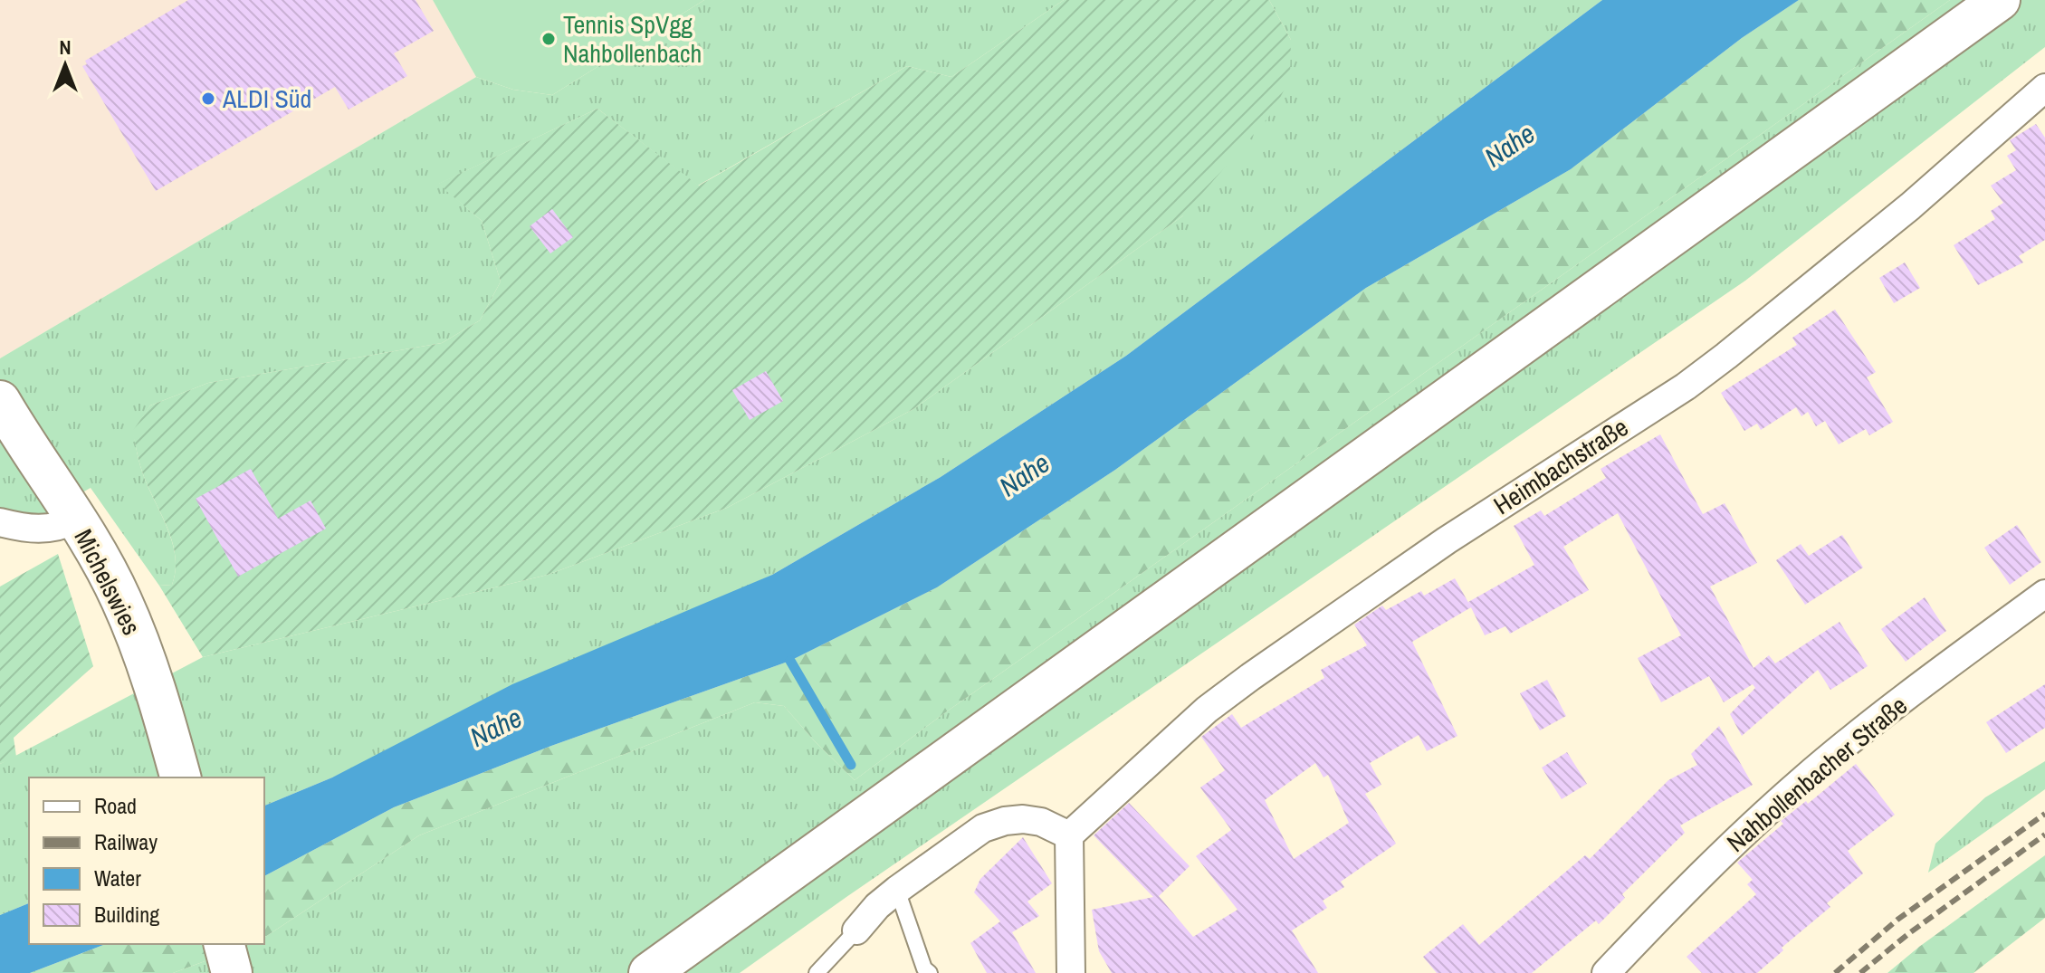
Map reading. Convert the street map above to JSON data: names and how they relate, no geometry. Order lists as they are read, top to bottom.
{
  "streets": {
    "main road": ["Michelswies"],
    "street": ["Heimbachstraße", "Nahbollenbacher Straße"]
  },
  "water": ["Nahe"],
  "places": ["Tennis SpVgg Nahbollenbach", "ALDI Süd"],
  "legend": [
    "Road",
    "Railway",
    "Water",
    "Building"
  ],
  "north": "top"
}
